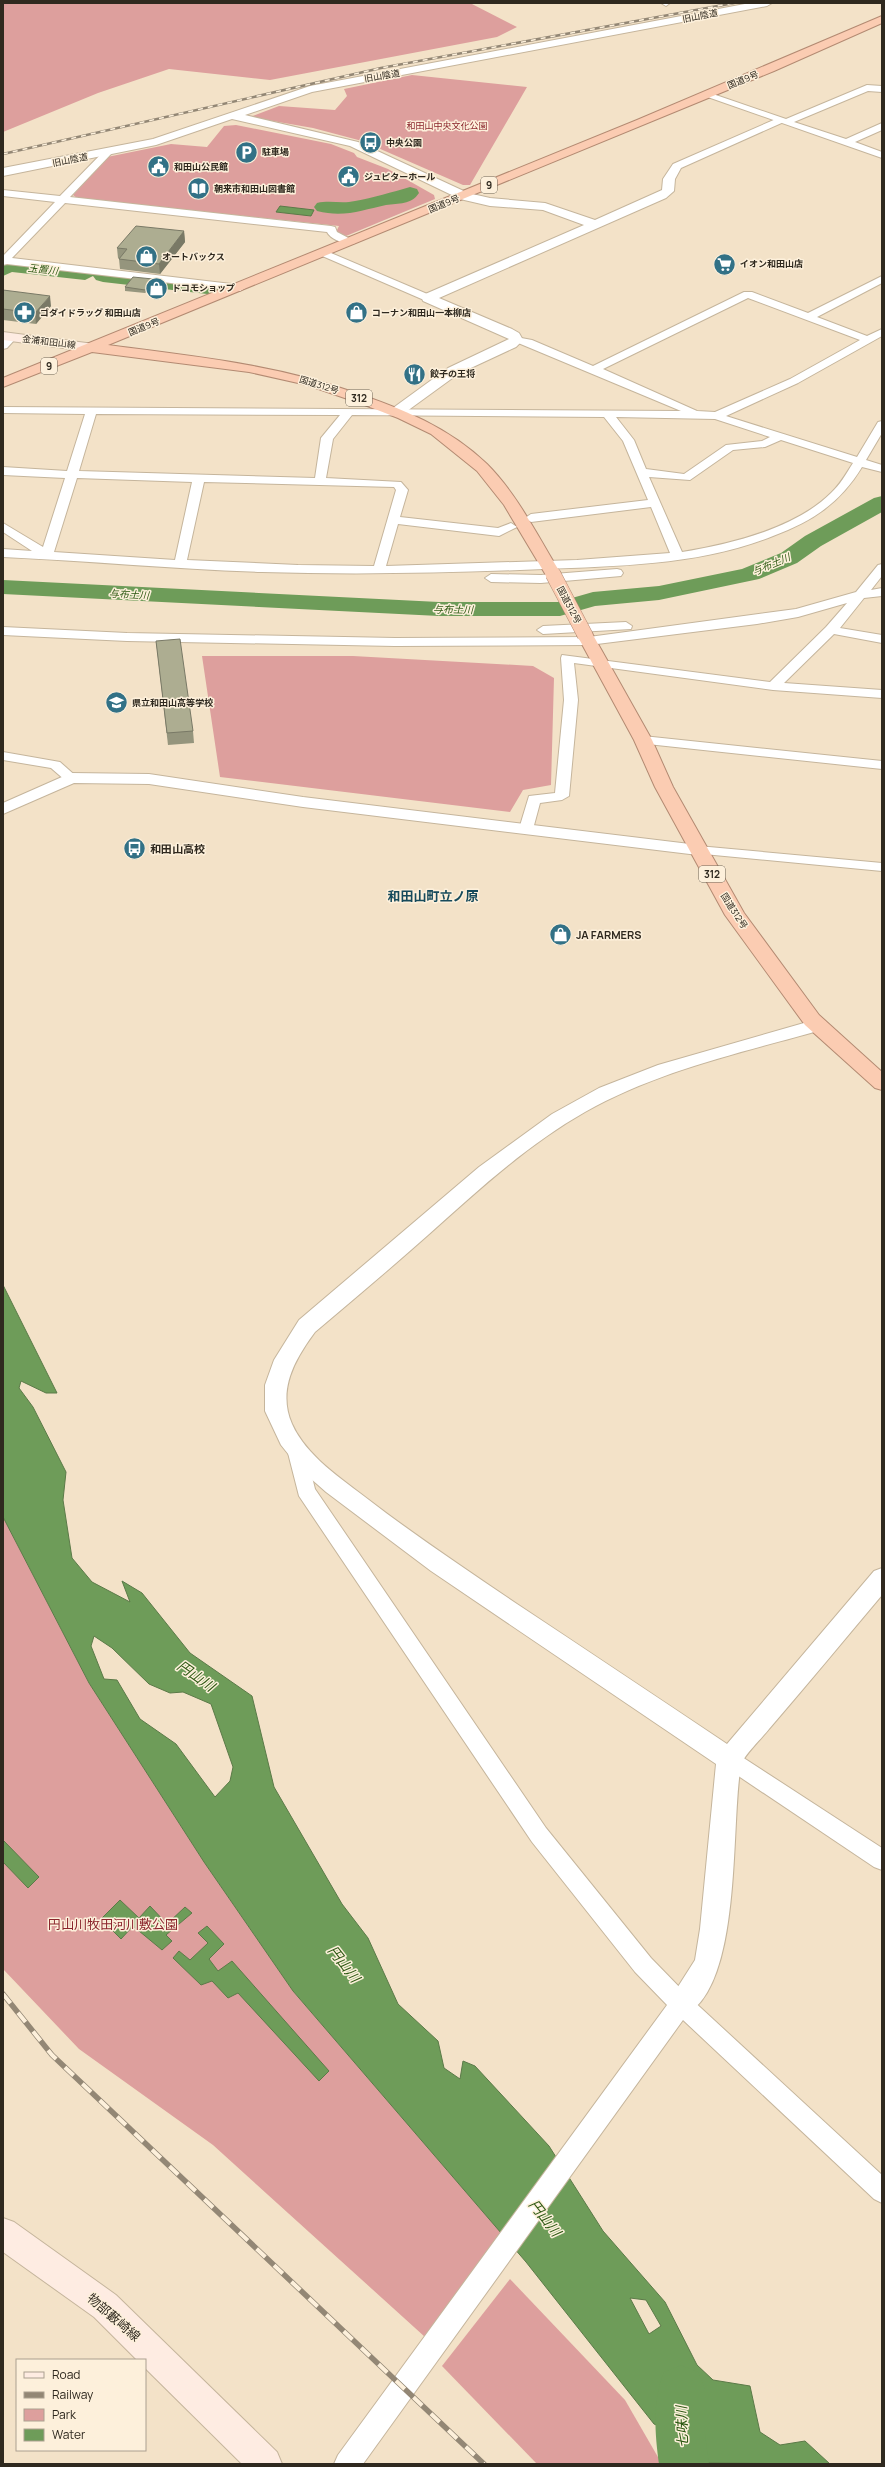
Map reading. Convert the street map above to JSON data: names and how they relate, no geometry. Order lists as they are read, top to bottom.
{
  "streets": {
    "highway": [
      "国道9号",
      "9",
      "国道312号",
      "312"
    ],
    "main road": ["金浦和田山線", "物部藪崎線"],
    "street": ["旧山陰道"]
  },
  "crossings": [
    ["国道9号", "金浦和田山線"],
    ["国道9号", "国道312号"],
    ["金浦和田山線", "国道312号"]
  ],
  "districts": ["和田山町立ノ原"],
  "water": [
    "玉置川",
    "与布土川",
    "円山川",
    "七味川"
  ],
  "parks": ["和田山中央文化公園", "円山川牧田河川敷公園"],
  "places": {
    "bus stop": ["中央公園", "和田山高校"],
    "parking": ["駐車場"],
    "public building": ["和田山公民館", "ジュピターホール"],
    "library": ["朝来市和田山図書館"],
    "shop": [
      "オートバックス",
      "ドコモショップ",
      "コーナン和田山一本柳店",
      "JA FARMERS"
    ],
    "supermarket": ["イオン和田山店"],
    "pharmacy": ["ゴダイドラッグ 和田山店"],
    "restaurant": ["餃子の王将"],
    "school or university": ["県立和田山高等学校"]
  },
  "legend": [
    "Road",
    "Railway",
    "Park",
    "Water"
  ]
}
